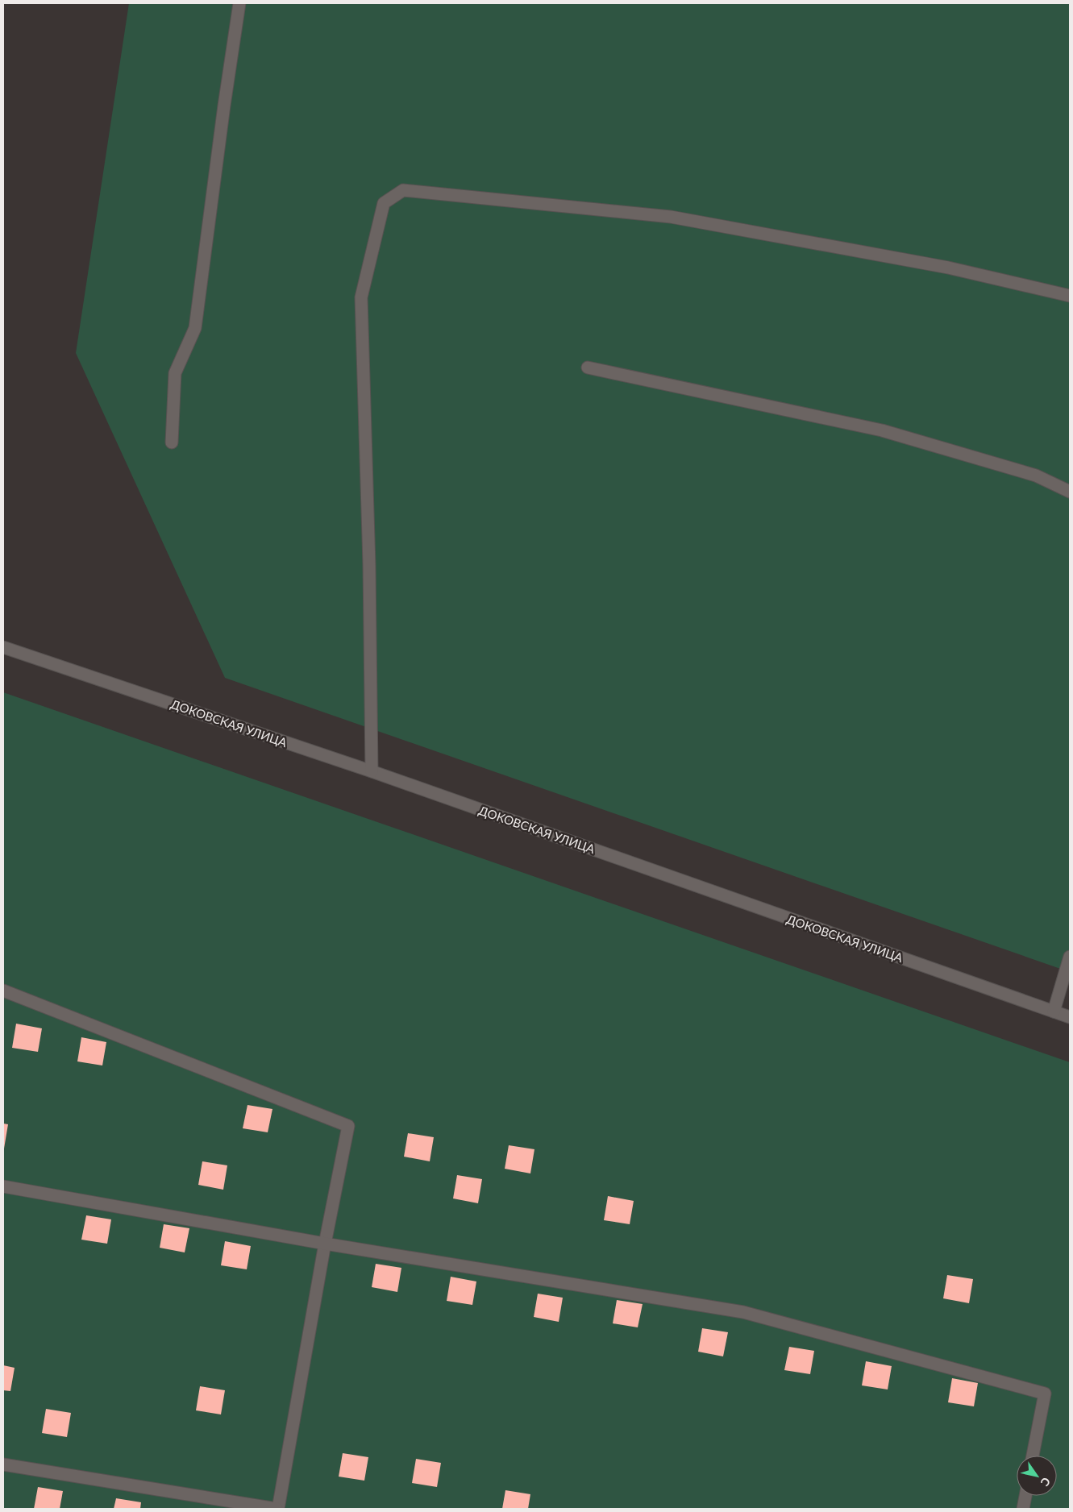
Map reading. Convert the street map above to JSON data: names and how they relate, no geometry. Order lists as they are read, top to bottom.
{
  "streets": {
    "street": ["ДОКОВСКАЯ УЛИЦА"]
  },
  "north": "bottom right"
}
